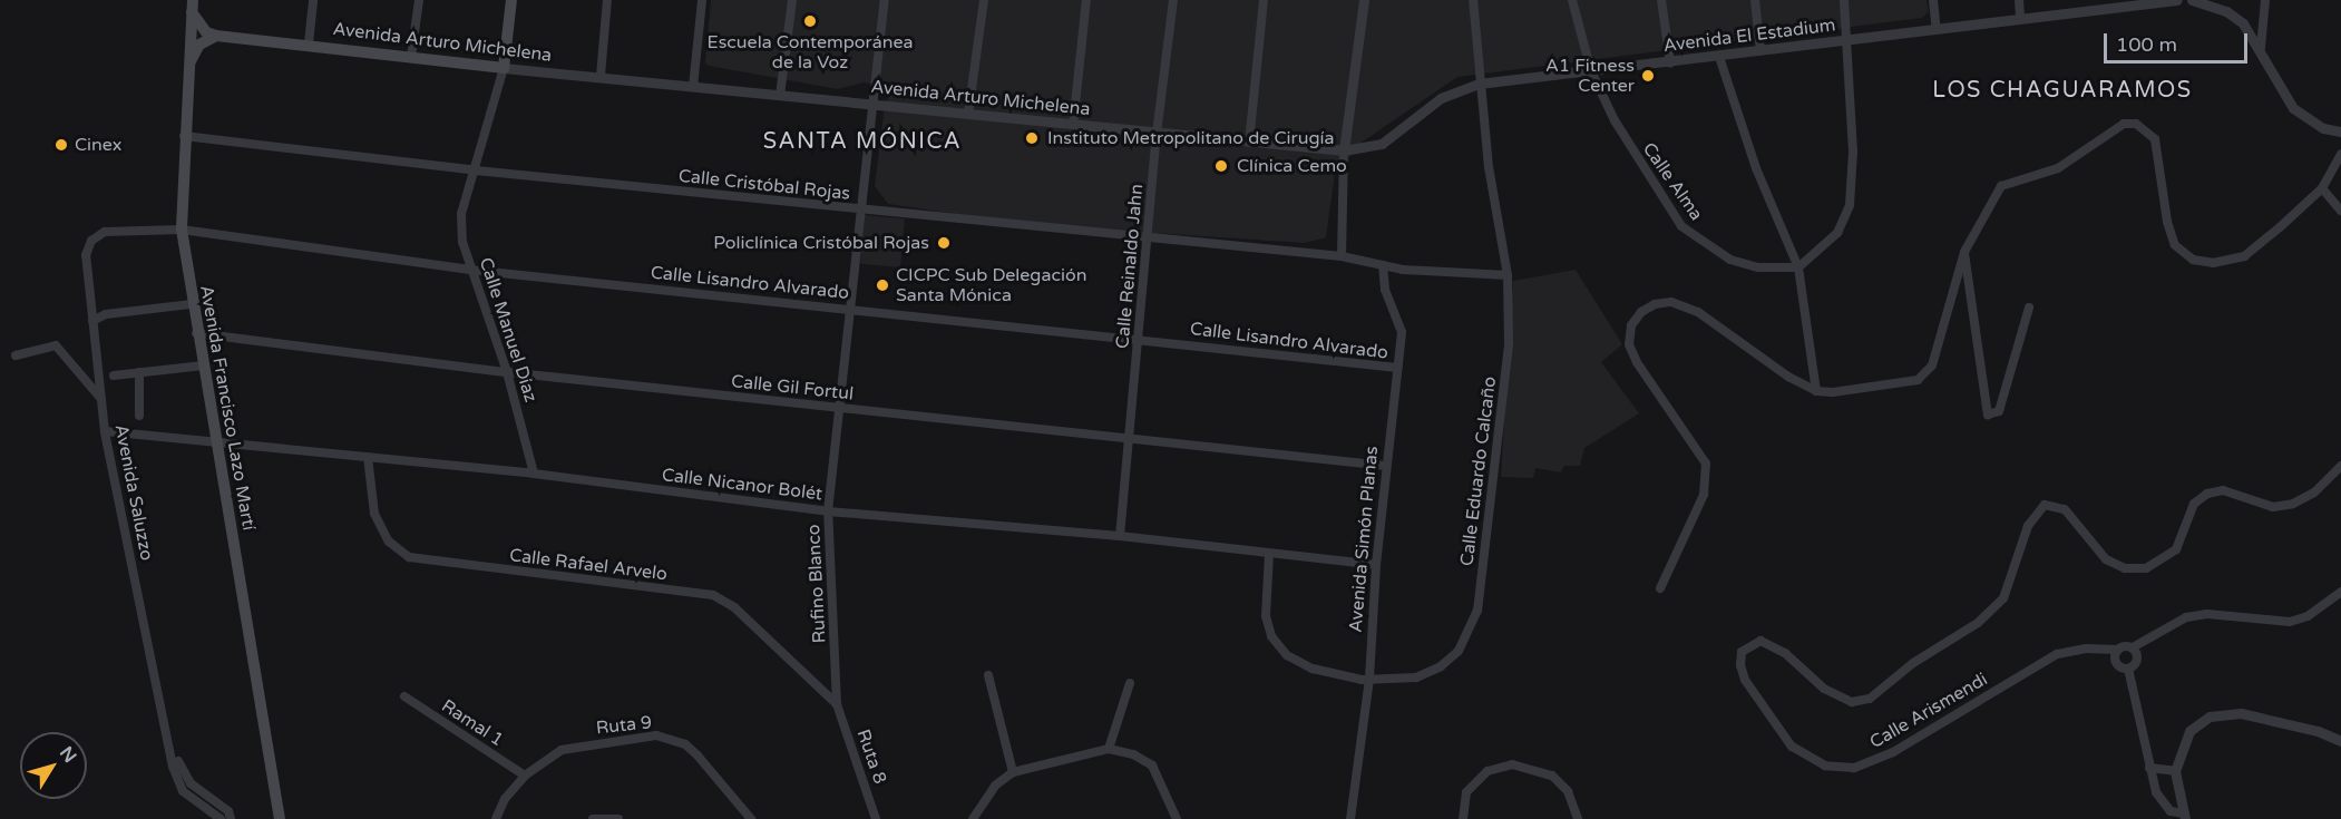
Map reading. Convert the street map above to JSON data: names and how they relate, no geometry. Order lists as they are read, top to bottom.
{
  "streets": {
    "main road": ["Avenida Arturo Michelena", "Calle Manuel Díaz", "Avenida Francisco Lazo Martí"],
    "street": [
      "Avenida El Estadium",
      "Calle Alma",
      "Calle Cristóbal Rojas",
      "Calle Reinaldo Jahn",
      "Calle Lisandro Alvarado",
      "Calle Gil Fortul",
      "Calle Eduardo Calcaño",
      "Calle Nicanor Bolét",
      "Avenida Saluzzo",
      "Avenida Simón Planas",
      "Calle Rafael Arvelo",
      "Rufino Blanco",
      "Calle Arismendi",
      "Ramal 1",
      "Ruta 9",
      "Ruta 8"
    ]
  },
  "crossings": [
    ["Avenida El Estadium", "Avenida Arturo Michelena"],
    ["Avenida El Estadium", "Calle Alma"],
    ["Avenida El Estadium", "Calle Eduardo Calcaño"],
    ["Avenida Arturo Michelena", "Calle Reinaldo Jahn"],
    ["Avenida Arturo Michelena", "Calle Manuel Díaz"],
    ["Avenida Arturo Michelena", "Rufino Blanco"],
    ["Calle Cristóbal Rojas", "Calle Reinaldo Jahn"],
    ["Calle Cristóbal Rojas", "Calle Manuel Díaz"],
    ["Calle Cristóbal Rojas", "Avenida Francisco Lazo Martí"],
    ["Calle Cristóbal Rojas", "Calle Eduardo Calcaño"],
    ["Calle Cristóbal Rojas", "Avenida Simón Planas"],
    ["Calle Cristóbal Rojas", "Rufino Blanco"],
    ["Calle Reinaldo Jahn", "Calle Lisandro Alvarado"],
    ["Calle Reinaldo Jahn", "Calle Gil Fortul"],
    ["Calle Reinaldo Jahn", "Calle Nicanor Bolét"],
    ["Calle Lisandro Alvarado", "Calle Manuel Díaz"],
    ["Calle Lisandro Alvarado", "Avenida Francisco Lazo Martí"],
    ["Calle Lisandro Alvarado", "Avenida Saluzzo"],
    ["Calle Lisandro Alvarado", "Avenida Simón Planas"],
    ["Calle Lisandro Alvarado", "Rufino Blanco"],
    ["Calle Manuel Díaz", "Calle Gil Fortul"],
    ["Calle Manuel Díaz", "Calle Nicanor Bolét"],
    ["Calle Gil Fortul", "Avenida Francisco Lazo Martí"],
    ["Calle Gil Fortul", "Avenida Simón Planas"],
    ["Calle Gil Fortul", "Rufino Blanco"],
    ["Avenida Francisco Lazo Martí", "Calle Nicanor Bolét"],
    ["Avenida Francisco Lazo Martí", "Avenida Saluzzo"],
    ["Calle Eduardo Calcaño", "Calle Nicanor Bolét"],
    ["Calle Eduardo Calcaño", "Avenida Simón Planas"],
    ["Calle Nicanor Bolét", "Avenida Saluzzo"],
    ["Calle Nicanor Bolét", "Avenida Simón Planas"],
    ["Calle Nicanor Bolét", "Calle Rafael Arvelo"],
    ["Calle Nicanor Bolét", "Rufino Blanco"],
    ["Calle Rafael Arvelo", "Rufino Blanco"],
    ["Calle Rafael Arvelo", "Ruta 8"],
    ["Rufino Blanco", "Ruta 8"],
    ["Ramal 1", "Ruta 9"]
  ],
  "districts": ["LOS CHAGUARAMOS", "SANTA MÓNICA"],
  "places": [
    "Escuela Contemporánea de la Voz",
    "A1 Fitness Center",
    "Instituto Metropolitano de Cirugía",
    "Cinex",
    "Clínica Cemo",
    "Policlínica Cristóbal Rojas",
    "CICPC Sub Delegación Santa Mónica"
  ],
  "scale_bar": "100 m",
  "north": "top right"
}
